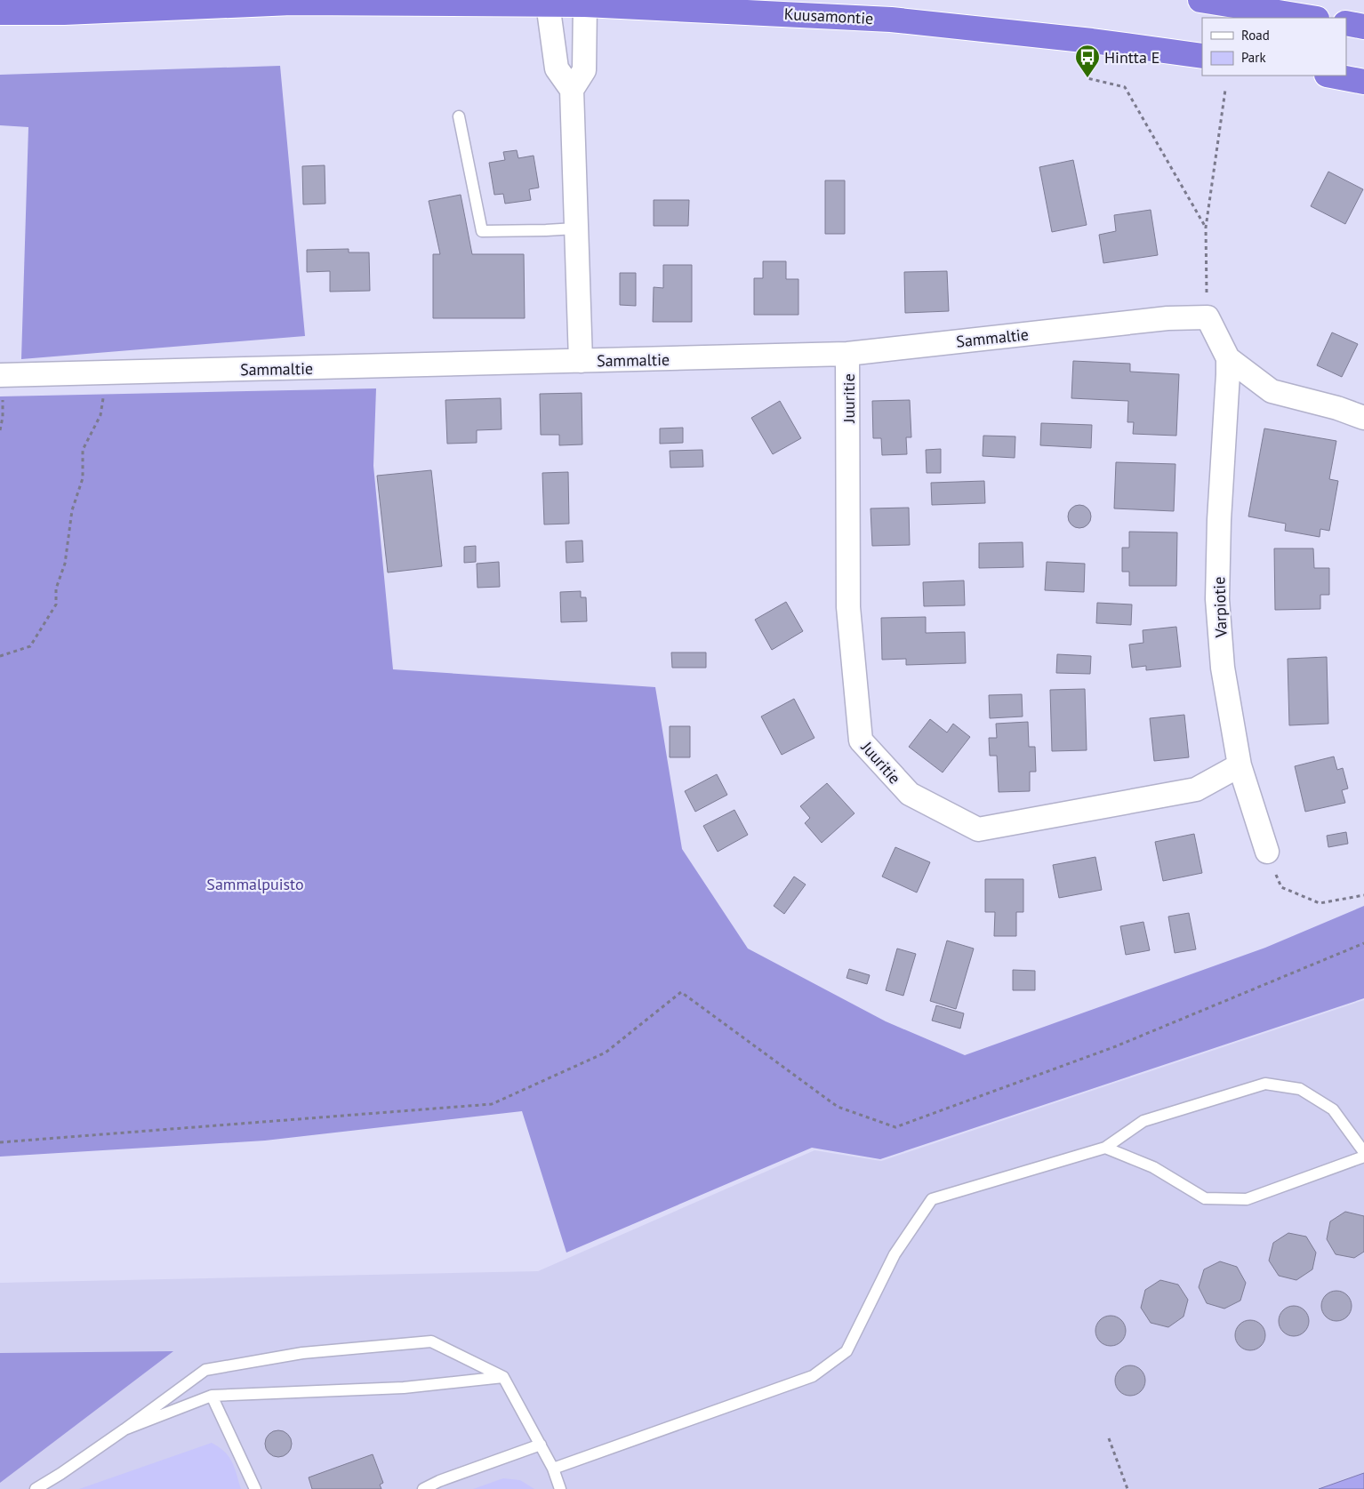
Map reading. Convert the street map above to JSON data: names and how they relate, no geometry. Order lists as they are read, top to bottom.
{
  "streets": {
    "highway": ["Kuusamontie"],
    "street": ["Sammaltie", "Juuritie", "Varpiotie"]
  },
  "crossings": [
    ["Sammaltie", "Juuritie"],
    ["Juuritie", "Varpiotie"]
  ],
  "parks": ["Sammalpuisto"],
  "places": {
    "bus stop": ["Hintta E"]
  },
  "legend": ["Road", "Park"]
}
